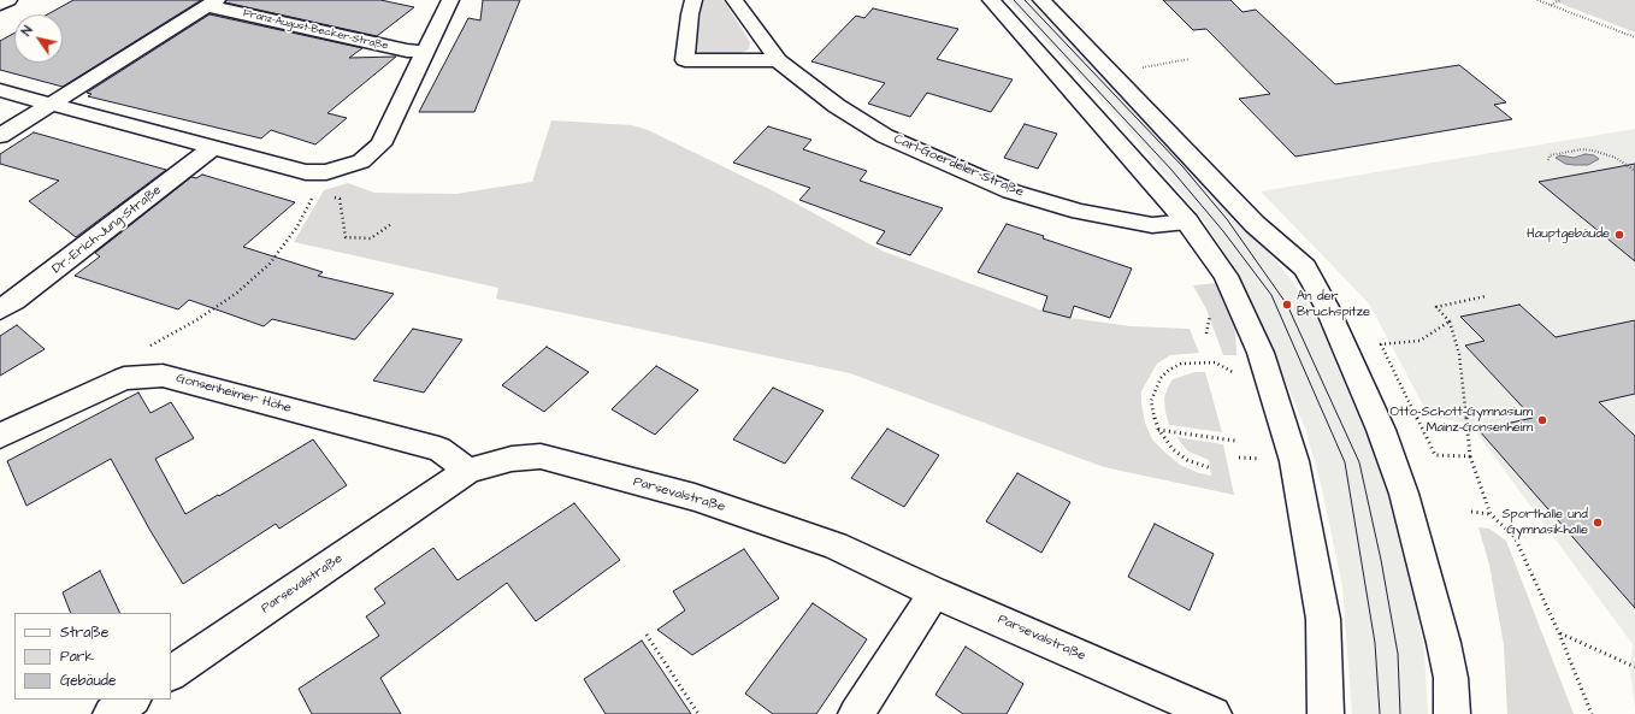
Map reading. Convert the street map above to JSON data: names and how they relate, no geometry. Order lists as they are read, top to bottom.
{
  "streets": {
    "street": [
      "Franz-August-Becker-Straße",
      "Carl-Goerdeler-Straße",
      "Dr.-Erich-Jung-Straße",
      "Gonsenheimer Höhe",
      "Parsevalstraße"
    ]
  },
  "crossings": [
    ["Gonsenheimer Höhe", "Parsevalstraße"]
  ],
  "places": [
    "Hauptgebäude",
    "An der Bruchspitze",
    "Otto-Schott-Gymnasium Mainz-Gonsenheim",
    "Sporthalle und Gymnasikhalle"
  ],
  "legend": ["Straße", "Park", "Gebäude"],
  "north": "top left"
}
